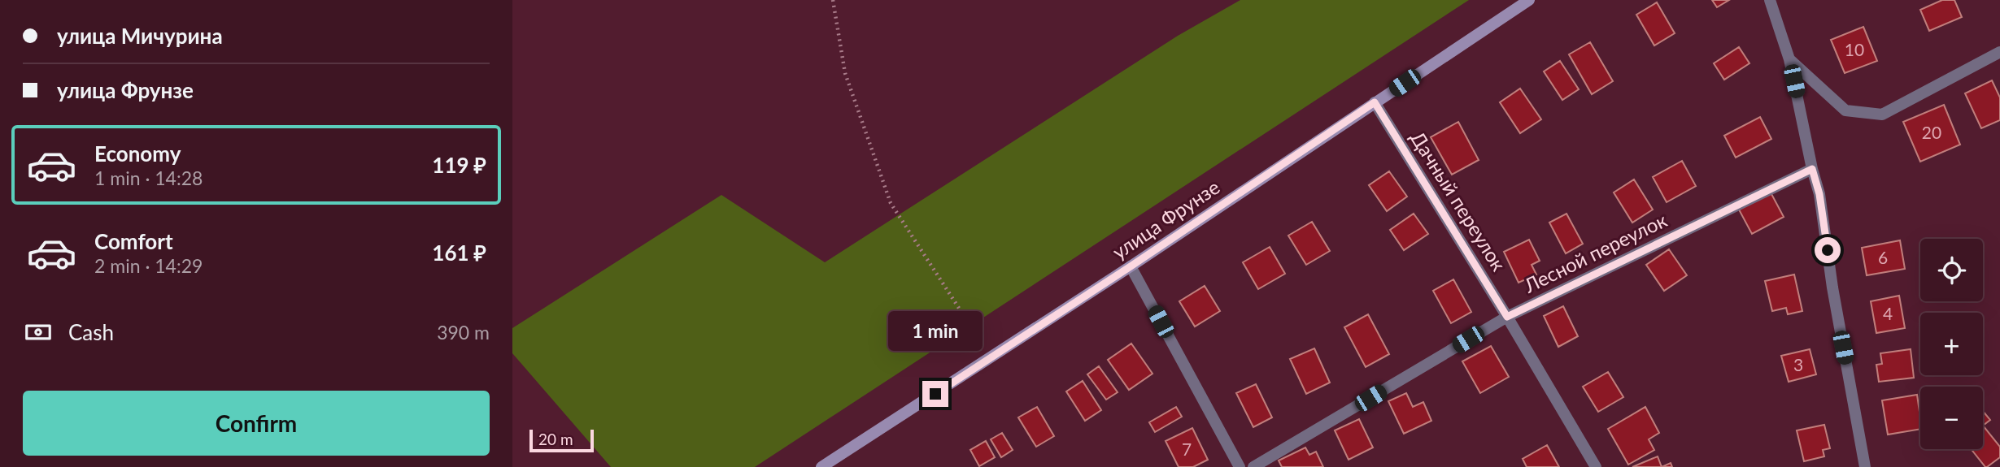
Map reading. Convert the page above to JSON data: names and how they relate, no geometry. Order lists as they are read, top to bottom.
{
  "streets": {
    "street": ["Дачный переулок", "улица Фрунзе", "Лесной переулок"]
  },
  "crossings": [
    ["Дачный переулок", "улица Фрунзе"],
    ["Дачный переулок", "Лесной переулок"]
  ],
  "house_numbers": [
    "10",
    "20",
    "6",
    "4",
    "3",
    "7"
  ],
  "scale_bar": "20 m",
  "page": {
    "banner": ["улица Мичурина", "улица Фрунзе"],
    "list": [
      {
        "name": "Economy",
        "note": "1 min · 14:28",
        "value": "119 ₽"
      },
      {
        "name": "Comfort",
        "note": "2 min · 14:29",
        "value": "161 ₽"
      }
    ],
    "map_buttons": ["+", "−"],
    "pay": ["Cash", "390 m"],
    "bubble": "1 min",
    "buttons": "Confirm",
    "scale": "20 m"
  }
}
